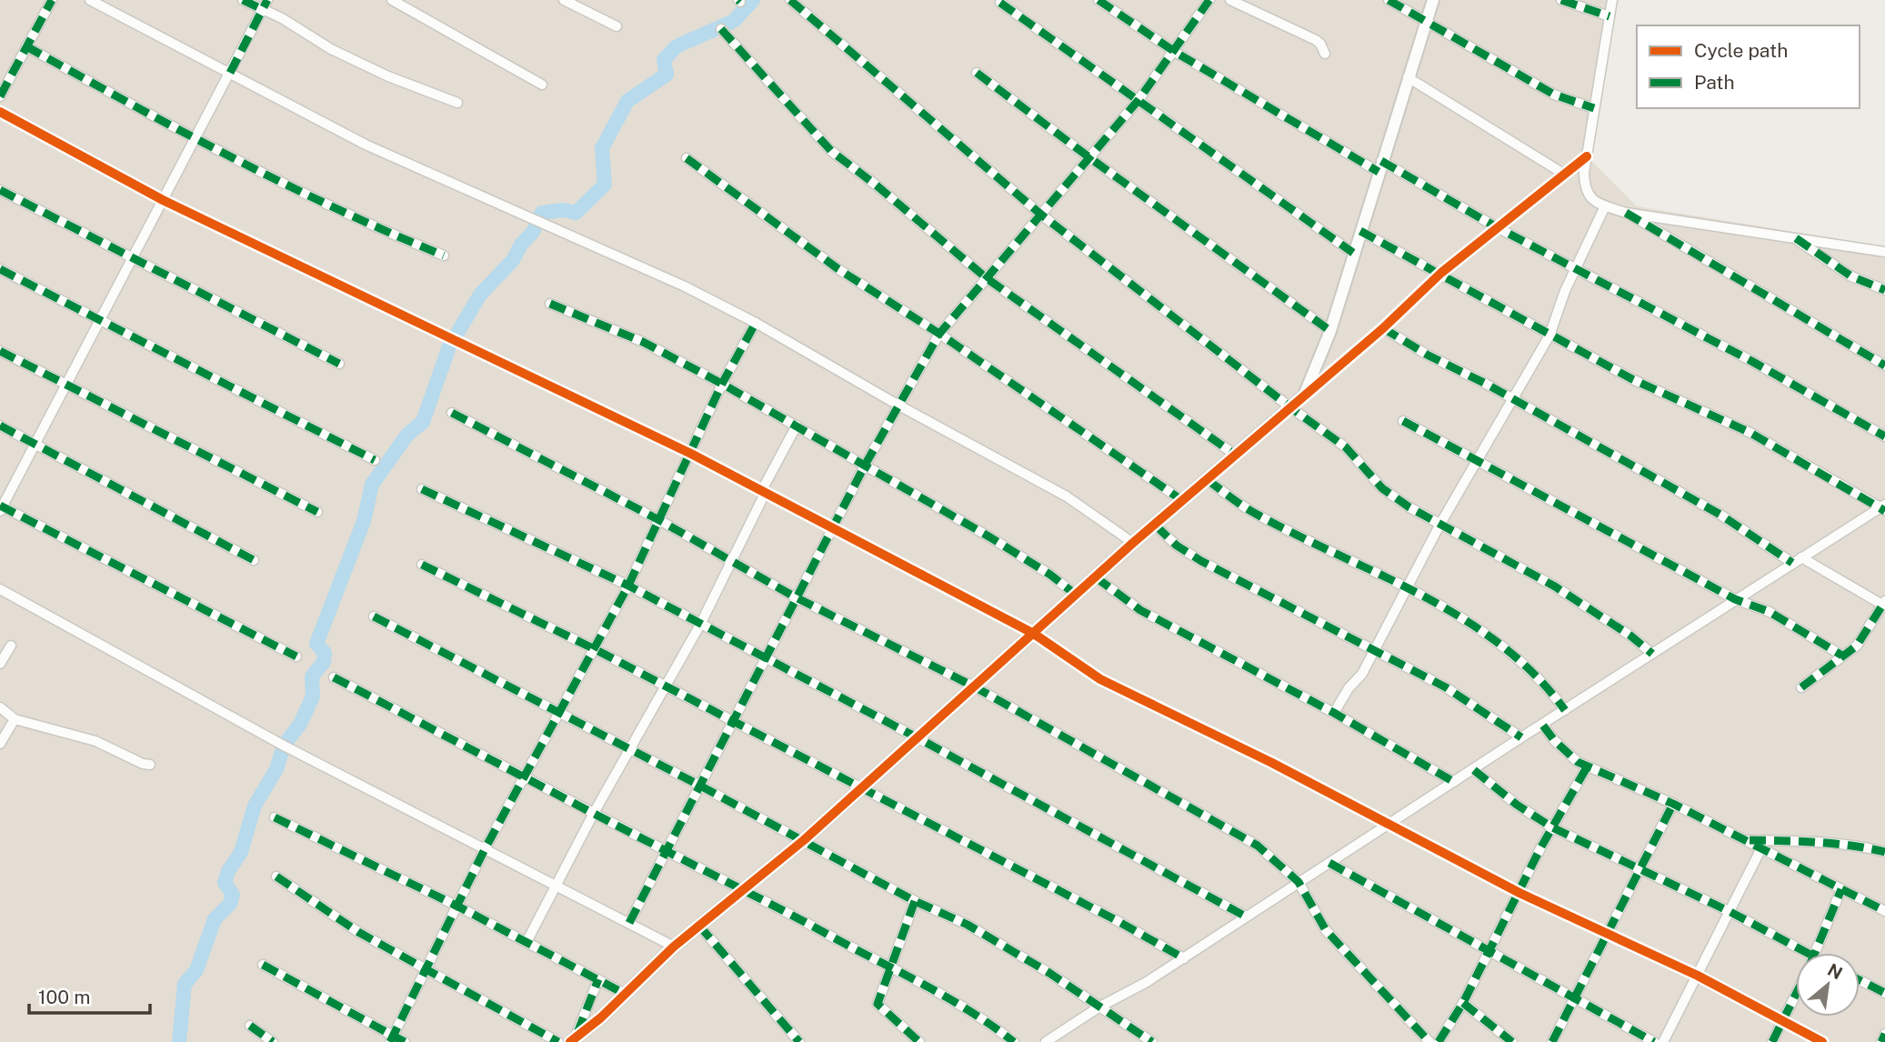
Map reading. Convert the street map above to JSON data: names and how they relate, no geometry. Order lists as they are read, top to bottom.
{
  "legend": ["Cycle path", "Path"],
  "scale_bar": "100 m",
  "north": "top right"
}
